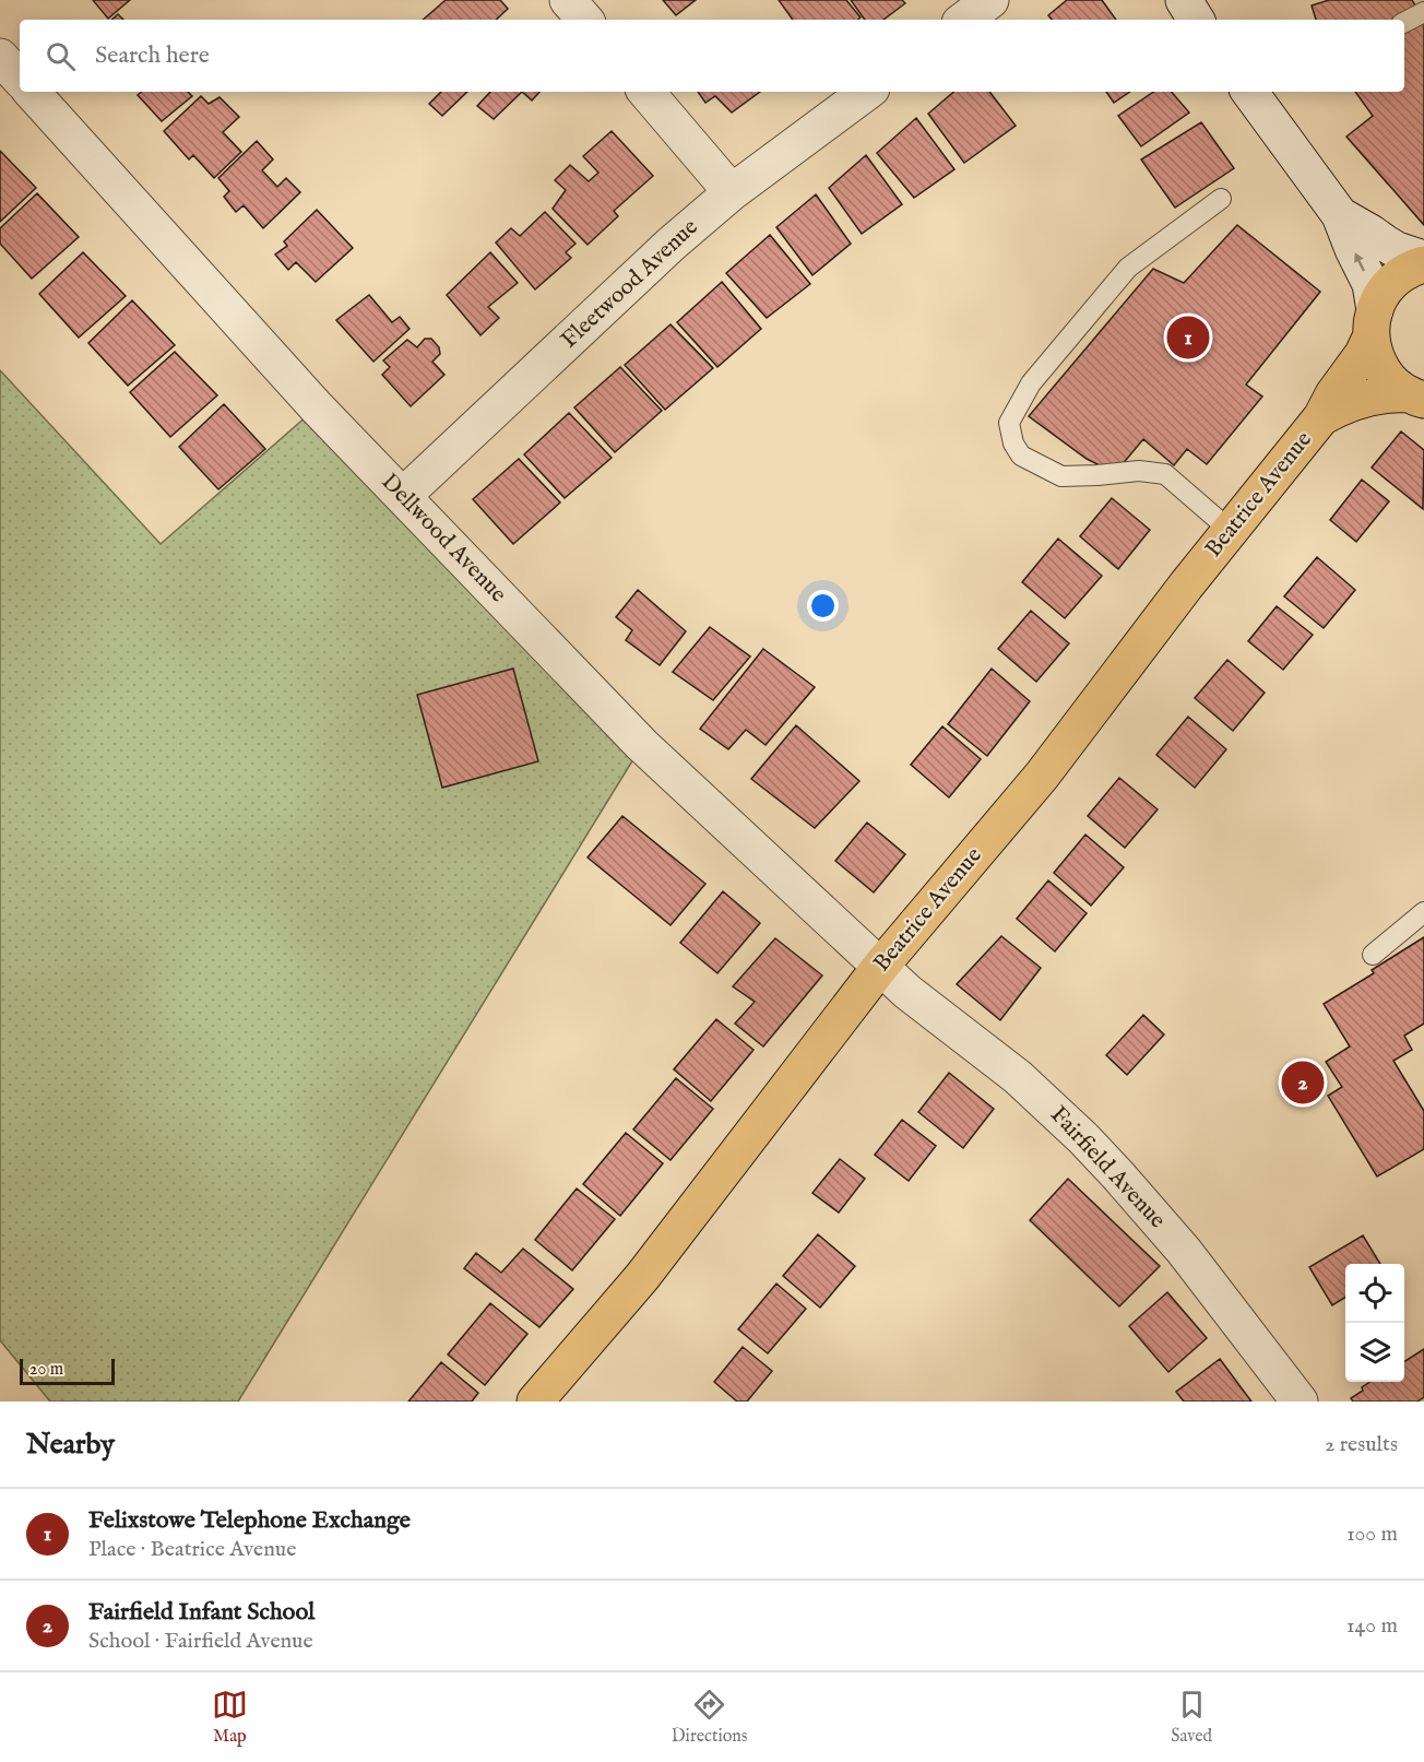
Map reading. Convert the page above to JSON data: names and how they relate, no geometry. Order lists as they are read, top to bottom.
{
  "streets": {
    "main road": ["Beatrice Avenue"],
    "street": ["Fleetwood Avenue", "Dellwood Avenue", "Fairfield Avenue"]
  },
  "crossings": [
    ["Fleetwood Avenue", "Dellwood Avenue"],
    ["Beatrice Avenue", "Dellwood Avenue"],
    ["Beatrice Avenue", "Fairfield Avenue"],
    ["Dellwood Avenue", "Fairfield Avenue"]
  ],
  "scale_bar": "20 m",
  "page": {
    "search": "Search here",
    "pins": ["1", "2"],
    "scale": "20 m",
    "heading": ["Nearby", "2 results"],
    "list": [
      {
        "mark": "1",
        "name": "Felixstowe Telephone Exchange",
        "note": "Place · Beatrice Avenue",
        "value": "100 m"
      },
      {
        "mark": "2",
        "name": "Fairfield Infant School",
        "note": "School · Fairfield Avenue",
        "value": "140 m"
      }
    ],
    "nav": ["Map", "Directions", "Saved"]
  }
}
